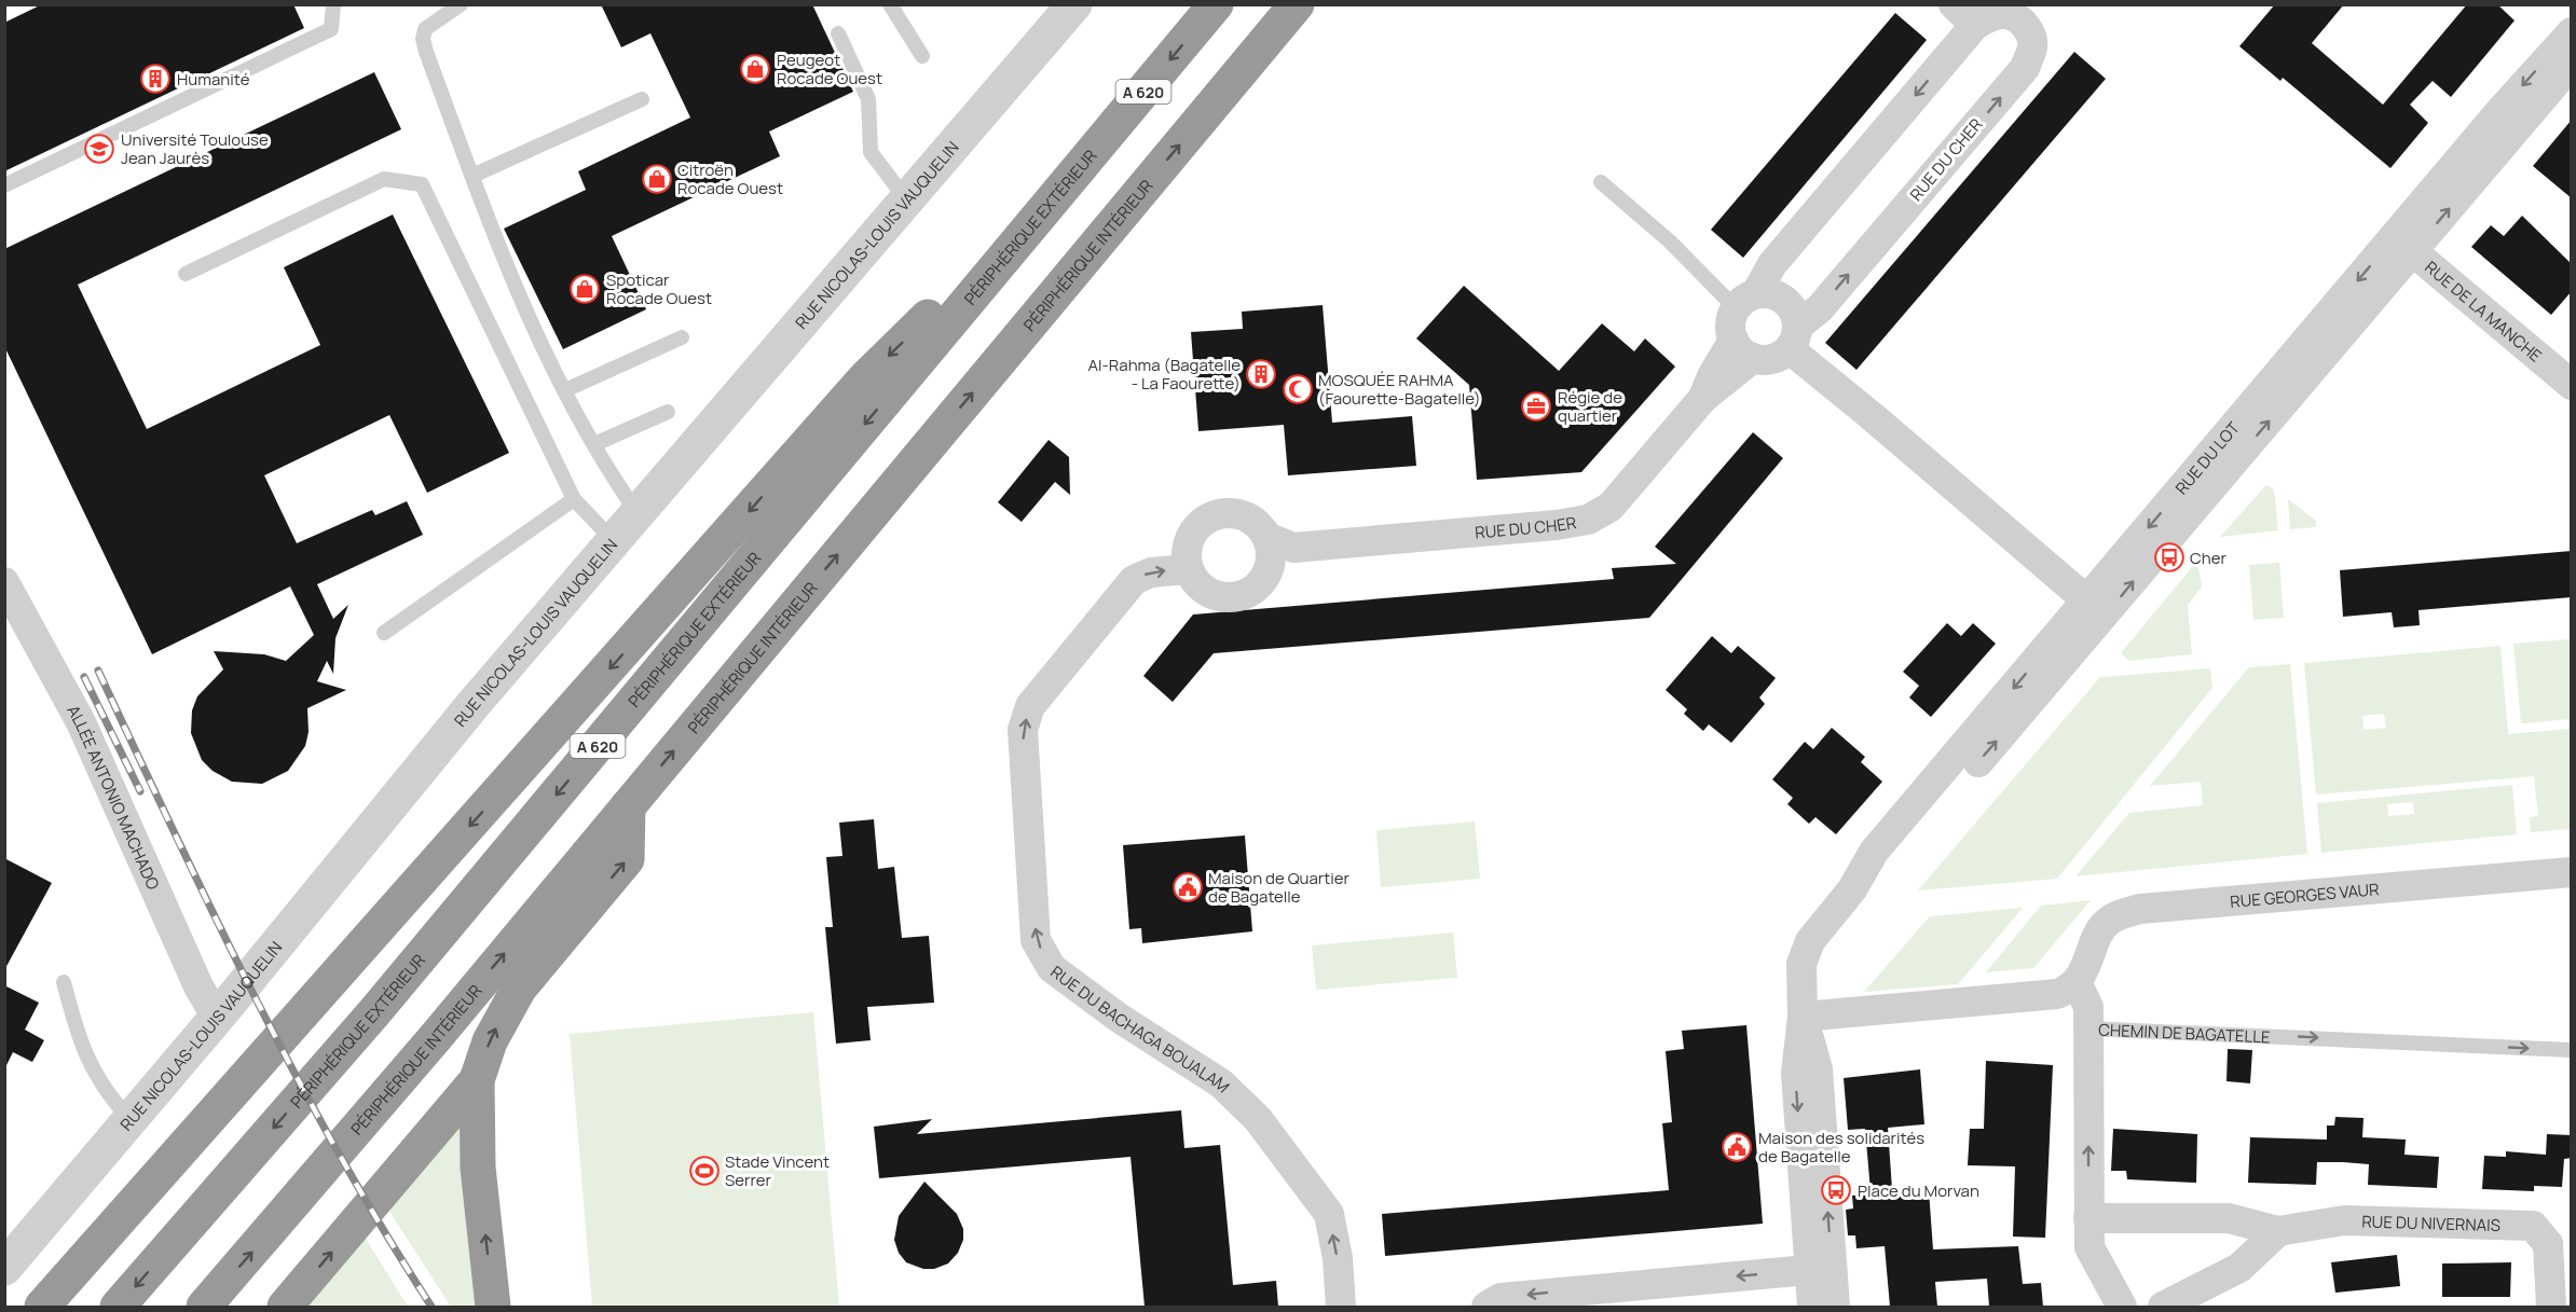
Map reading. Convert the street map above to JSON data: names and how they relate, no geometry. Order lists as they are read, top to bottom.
{
  "streets": {
    "highway": ["A 620", "PÉRIPHÉRIQUE EXTÉRIEUR", "PÉRIPHÉRIQUE INTÉRIEUR"],
    "street": [
      "RUE DU CHER",
      "RUE NICOLAS-LOUIS VAUQUELIN",
      "RUE DE LA MANCHE",
      "RUE DU LOT",
      "ALLÉE ANTONIO MACHADO",
      "RUE GEORGES VAUR",
      "RUE DU BACHAGA BOUALAM",
      "CHEMIN DE BAGATELLE",
      "RUE DU NIVERNAIS"
    ]
  },
  "crossings": [
    ["RUE DU CHER", "RUE DU BACHAGA BOUALAM"],
    ["RUE NICOLAS-LOUIS VAUQUELIN", "ALLÉE ANTONIO MACHADO"],
    ["RUE DE LA MANCHE", "RUE DU LOT"],
    ["RUE GEORGES VAUR", "CHEMIN DE BAGATELLE"]
  ],
  "one_way": ["CHEMIN DE BAGATELLE"],
  "places": {
    "shop": ["Peugeot Rocade Ouest", "Citroën Rocade Ouest", "Spoticar Rocade Ouest"],
    "building": ["Humanité", "Al-Rahma (Bagatelle - La Faourette)"],
    "school or university": ["Université Toulouse Jean Jaurès"],
    "mosque": ["MOSQUÉE RAHMA (Faourette-Bagatelle)"],
    "office": ["Régie de quartier"],
    "bus stop": ["Cher", "Place du Morvan"],
    "public building": ["Maison de Quartier de Bagatelle", "Maison des solidarités de Bagatelle"],
    "sports": ["Stade Vincent Serrer"]
  }
}
